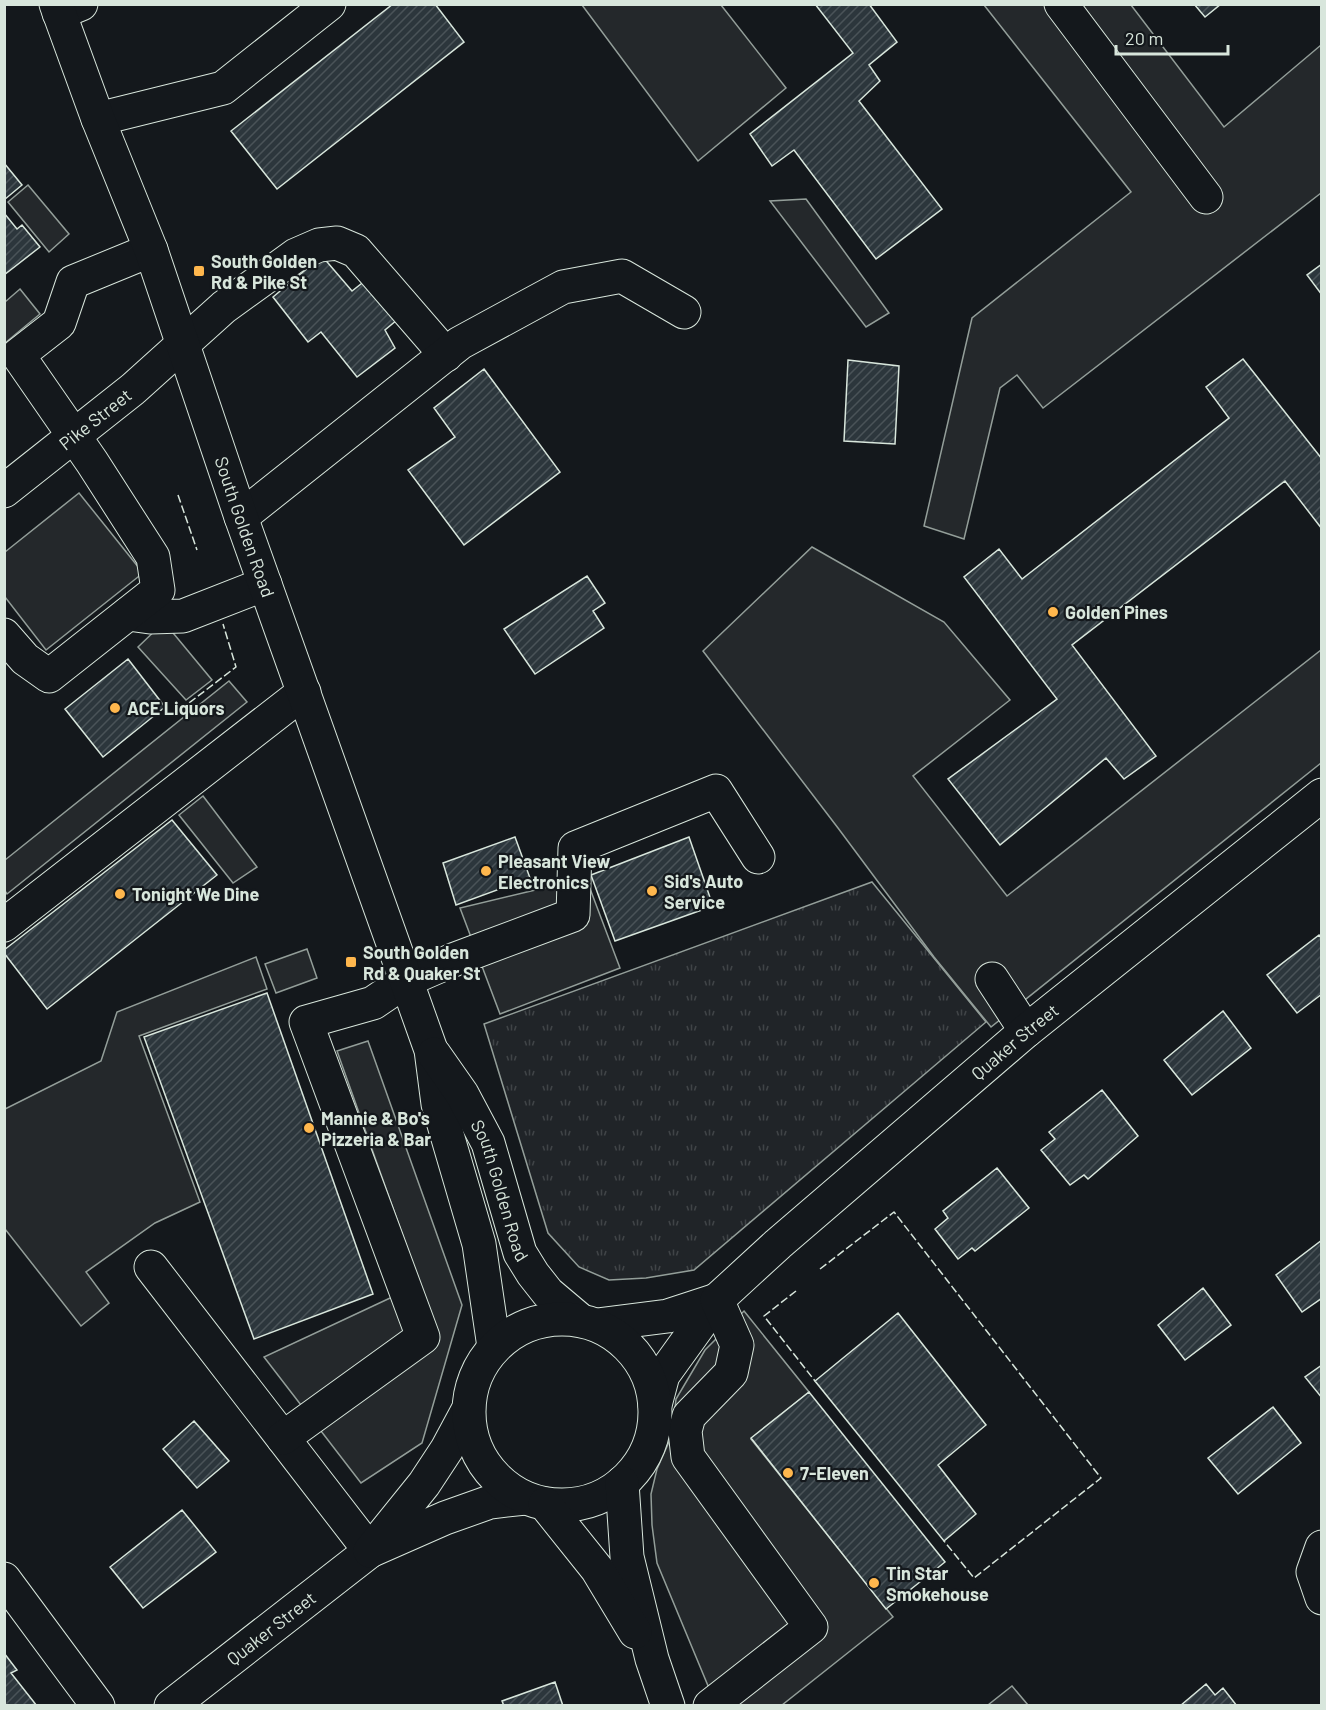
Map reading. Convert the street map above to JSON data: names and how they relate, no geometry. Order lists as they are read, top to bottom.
{
  "streets": {
    "main road": ["Pike Street", "South Golden Road", "Quaker Street"]
  },
  "crossings": [
    ["Pike Street", "South Golden Road"],
    ["South Golden Road", "Quaker Street"]
  ],
  "places": {
    "transit": ["South Golden Rd & Pike St", "South Golden Rd & Quaker St"],
    "other": [
      "Golden Pines",
      "ACE Liquors",
      "Pleasant View Electronics",
      "Sid's Auto Service",
      "Tonight We Dine",
      "Mannie & Bo's Pizzeria & Bar",
      "7-Eleven",
      "Tin Star Smokehouse"
    ]
  },
  "scale_bar": "20 m"
}
